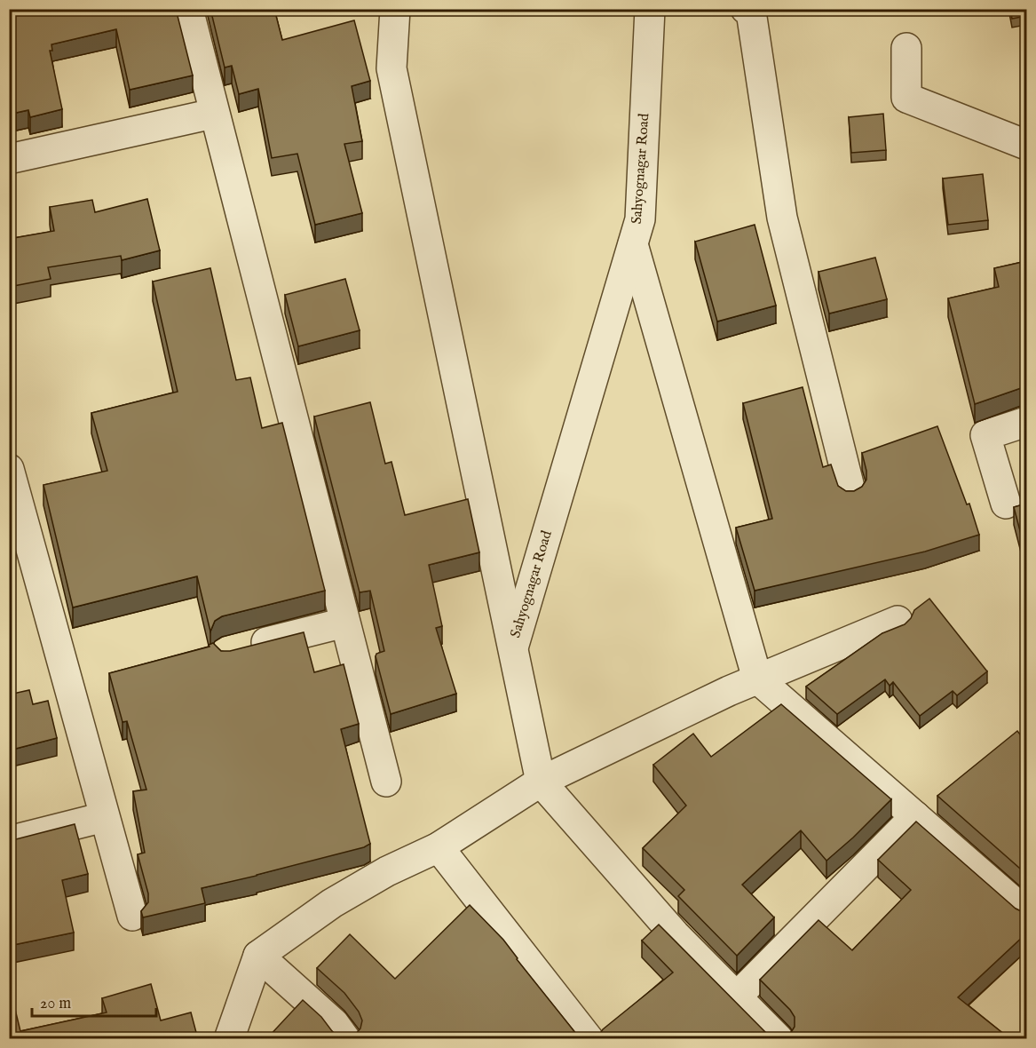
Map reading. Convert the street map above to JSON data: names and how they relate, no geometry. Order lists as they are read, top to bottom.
{
  "streets": {
    "street": ["Sahyognagar Road"]
  },
  "scale_bar": "20 m"
}
